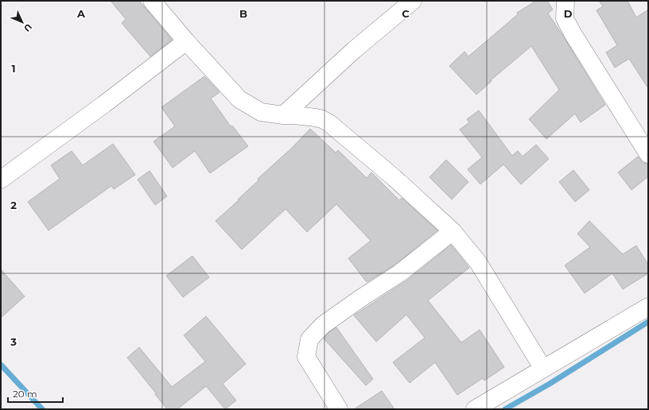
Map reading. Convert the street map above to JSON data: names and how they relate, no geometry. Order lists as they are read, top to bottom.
{
  "scale_bar": "20 m",
  "north": "bottom right",
  "grid": {
    "columns": [
      "A",
      "B",
      "C",
      "D"
    ],
    "rows": ["1", "2", "3"]
  }
}
